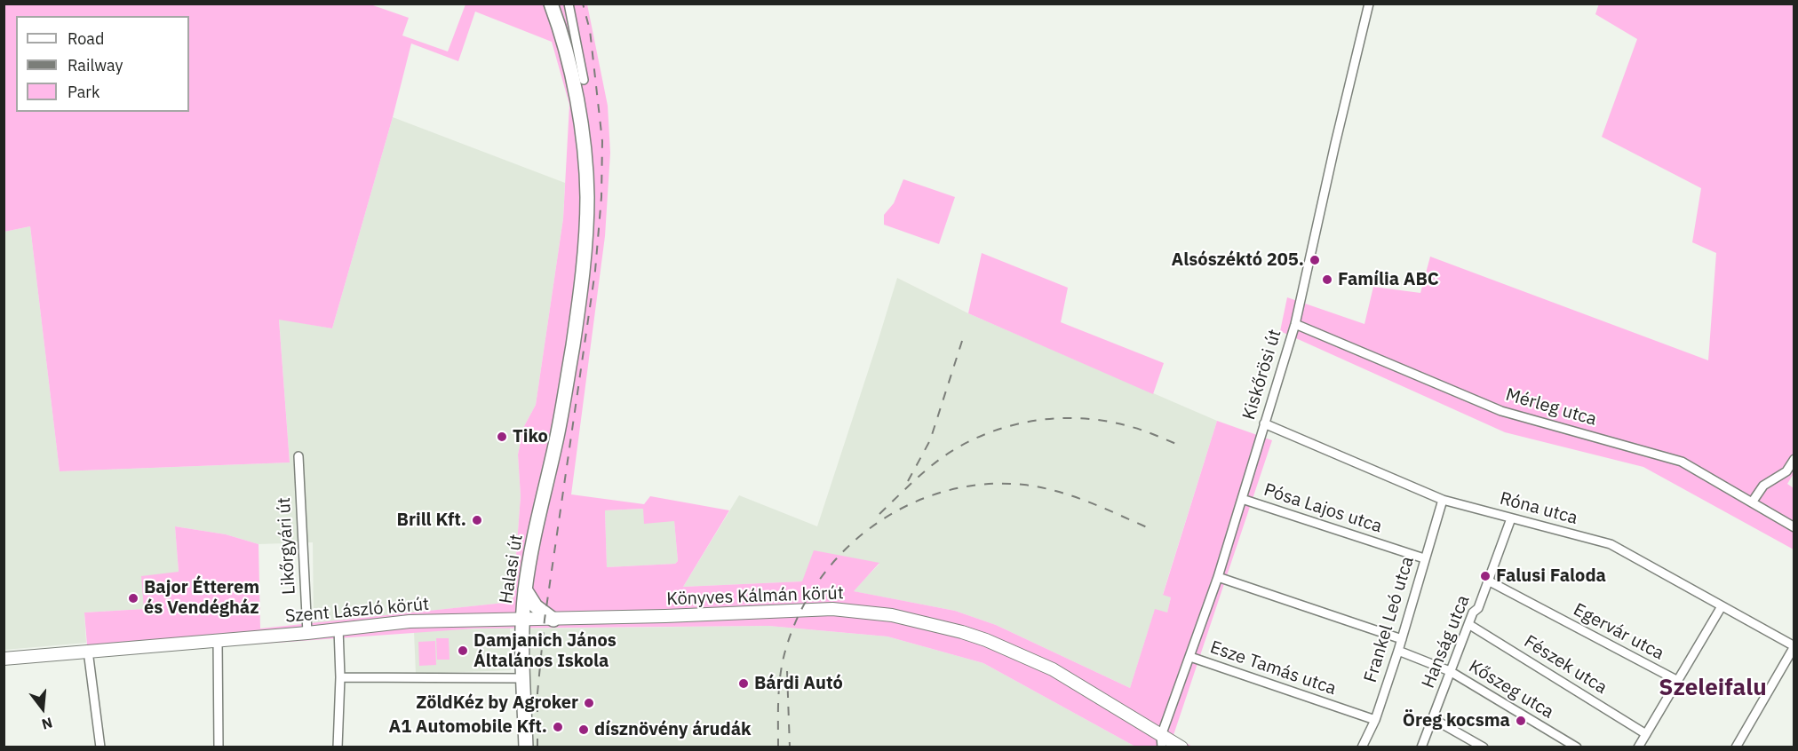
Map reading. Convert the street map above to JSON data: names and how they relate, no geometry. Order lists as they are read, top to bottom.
{
  "streets": {
    "main road": ["Halasi út"],
    "street": [
      "Kiskőrösi út",
      "Mérleg utca",
      "Pósa Lajos utca",
      "Róna utca",
      "Likőrgyári út",
      "Könyves Kálmán körút",
      "Szent László körút",
      "Frankel Leó utca",
      "Egervár utca",
      "Hanság utca",
      "Fészek utca",
      "Esze Tamás utca",
      "Kőszeg utca"
    ]
  },
  "crossings": [
    ["Kiskőrösi út", "Mérleg utca"],
    ["Kiskőrösi út", "Pósa Lajos utca"],
    ["Kiskőrösi út", "Róna utca"],
    ["Kiskőrösi út", "Könyves Kálmán körút"],
    ["Kiskőrösi út", "Esze Tamás utca"],
    ["Pósa Lajos utca", "Frankel Leó utca"],
    ["Róna utca", "Frankel Leó utca"],
    ["Róna utca", "Hanság utca"],
    ["Likőrgyári út", "Szent László körút"],
    ["Halasi út", "Könyves Kálmán körút"],
    ["Halasi út", "Szent László körút"],
    ["Könyves Kálmán körút", "Szent László körút"],
    ["Frankel Leó utca", "Esze Tamás utca"],
    ["Frankel Leó utca", "Kőszeg utca"],
    ["Egervár utca", "Hanság utca"],
    ["Hanság utca", "Fészek utca"],
    ["Hanság utca", "Kőszeg utca"]
  ],
  "districts": ["Szeleifalu"],
  "places": [
    "Alsószéktó 205.",
    "Família ABC",
    "Tiko",
    "Brill Kft.",
    "Falusi Faloda",
    "Bajor Étterem és Vendégház",
    "Damjanich János Általános Iskola",
    "Bárdi Autó",
    "ZöldKéz by Agroker",
    "Öreg kocsma",
    "A1 Automobile Kft.",
    "dísznövény árudák"
  ],
  "legend": ["Road", "Railway", "Park"],
  "north": "bottom"
}
